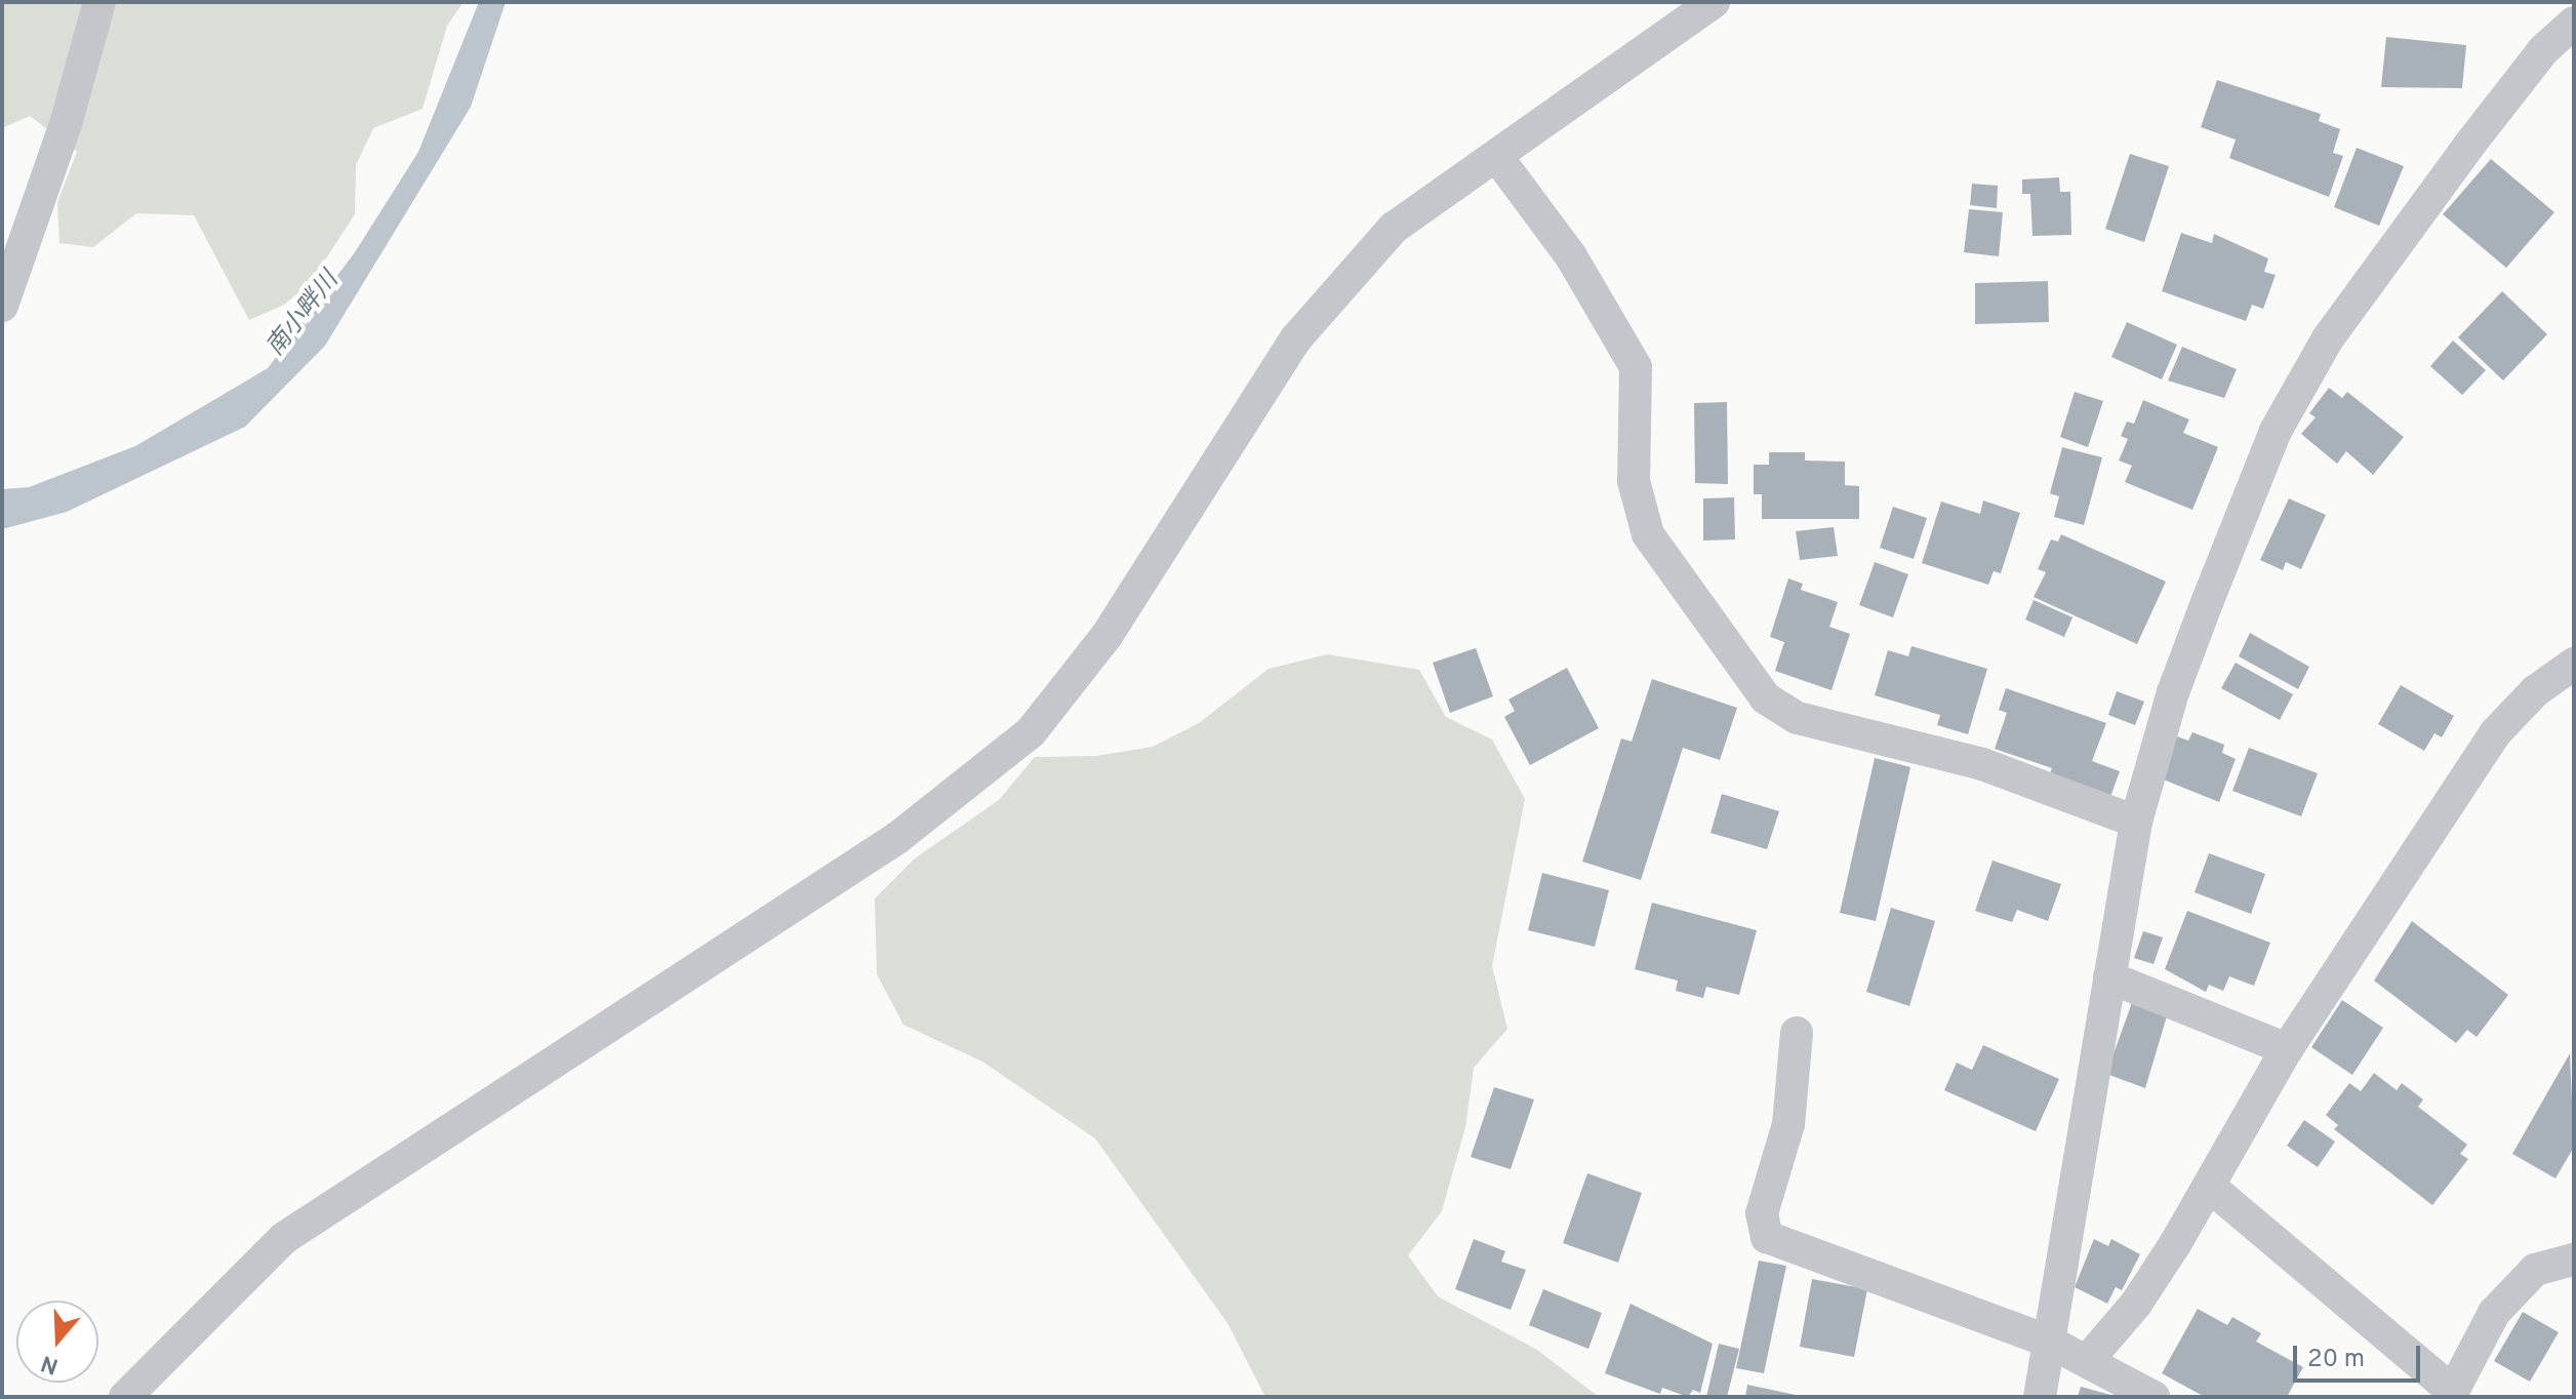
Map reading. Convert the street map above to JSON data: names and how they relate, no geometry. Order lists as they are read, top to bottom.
{
  "water": ["南小畔川"],
  "scale_bar": "20 m",
  "north": "bottom"
}
